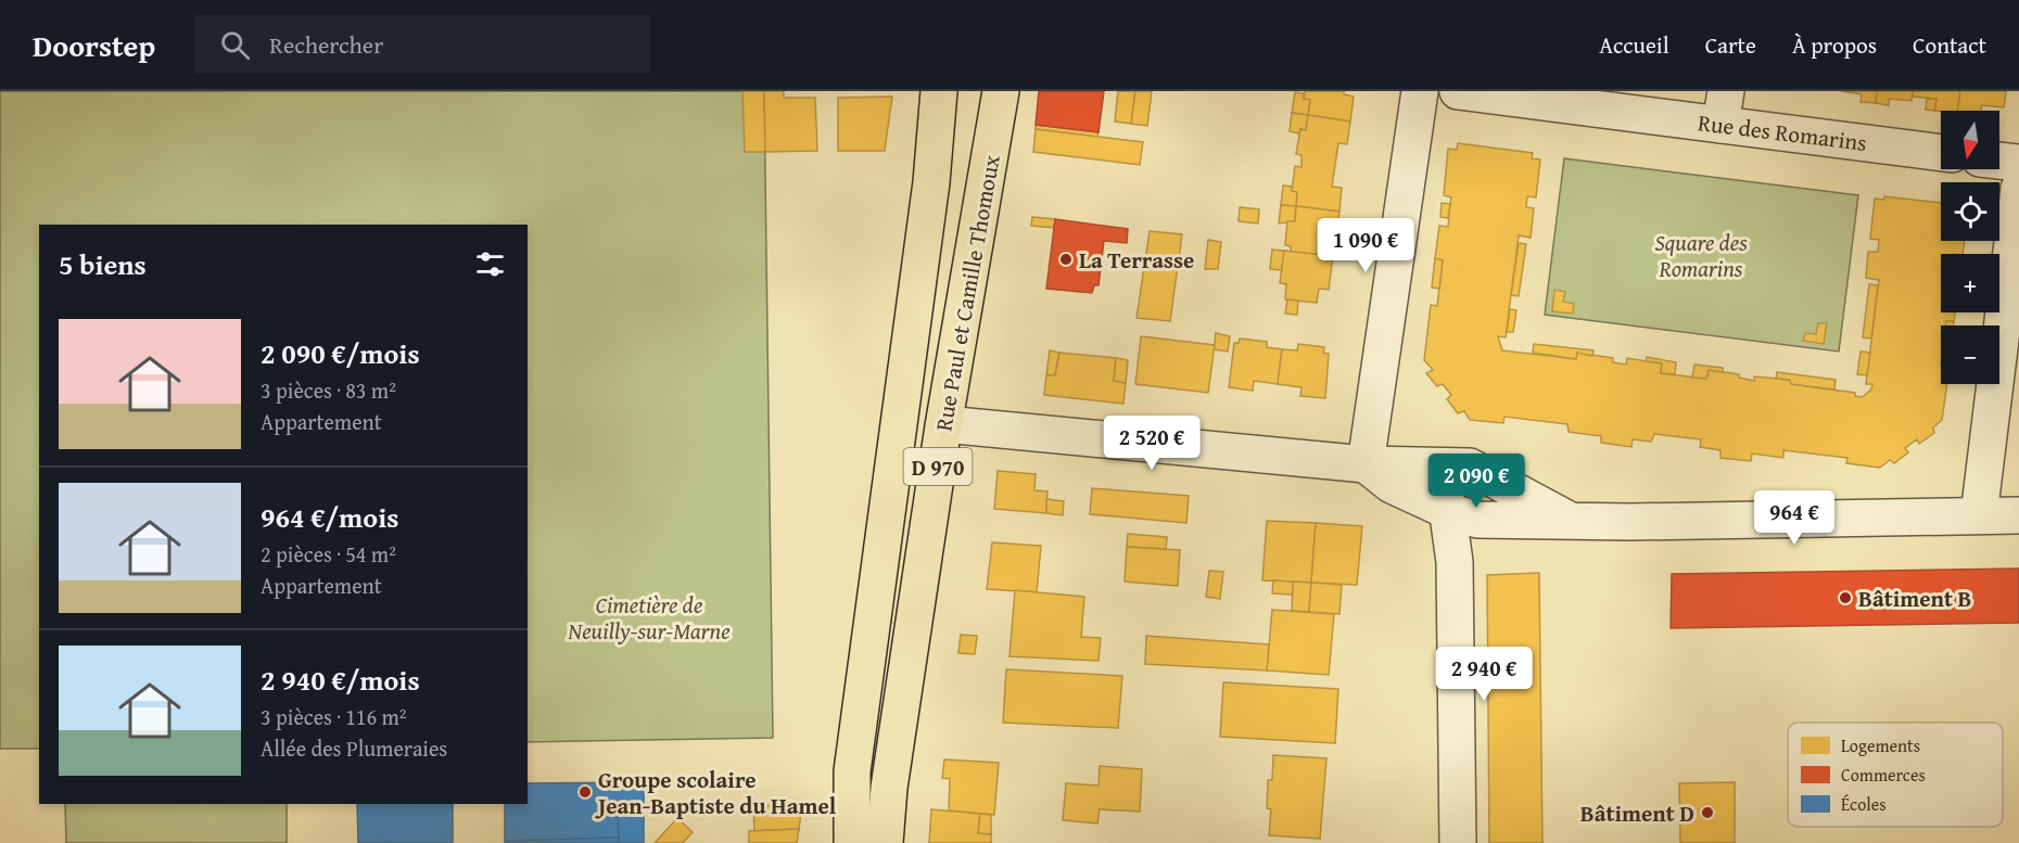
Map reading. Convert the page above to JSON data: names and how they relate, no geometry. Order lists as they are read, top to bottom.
{
  "streets": {
    "main road": ["Rue Paul et Camille Thomoux", "D 970"],
    "street": ["Rue des Romarins"]
  },
  "parks": ["Square des Romarins", "Cimetière de Neuilly-sur-Marne"],
  "places": [
    "La Terrasse",
    "Bâtiment B",
    "Groupe scolaire Jean-Baptiste du Hamel",
    "Bâtiment D"
  ],
  "legend": ["Logements", "Commerces", "Écoles"],
  "north": "bottom",
  "page": {
    "header": "Doorstep",
    "search": "Rechercher",
    "nav": [
      "Accueil",
      "Carte",
      "À propos",
      "Contact"
    ],
    "map_buttons": ["+", "−"],
    "price": [
      "1 090 €",
      "2 520 €",
      "2 090 €",
      "964 €",
      "2 940 €"
    ],
    "heading": "5 biens",
    "list": [
      {
        "name": "2 090 €/mois",
        "note": "3 pièces · 83 m² · Appartement"
      },
      {
        "name": "964 €/mois",
        "note": "2 pièces · 54 m² · Appartement"
      },
      {
        "name": "2 940 €/mois",
        "note": "3 pièces · 116 m² · Allée des Plumeraies"
      }
    ]
  }
}
